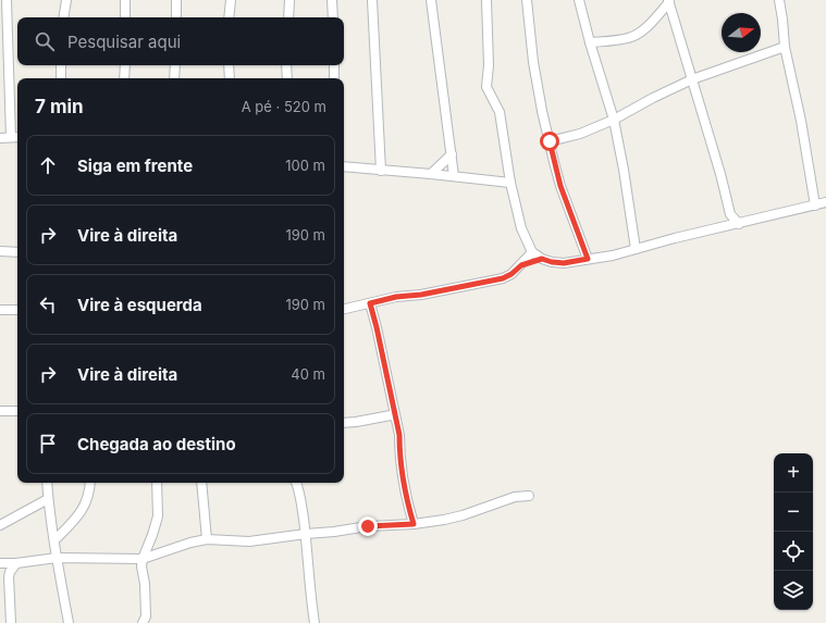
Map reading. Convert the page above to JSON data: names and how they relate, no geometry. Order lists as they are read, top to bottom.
{
  "north": "right",
  "page": {
    "search": "Pesquisar aqui",
    "heading": ["7 min", "A pé · 520 m"],
    "list": [
      ["Siga em frente", "100 m"],
      ["Vire à direita", "190 m"],
      ["Vire à esquerda", "190 m"],
      ["Vire à direita", "40 m"],
      "Chegada ao destino"
    ],
    "map_buttons": ["+", "−"]
  }
}
